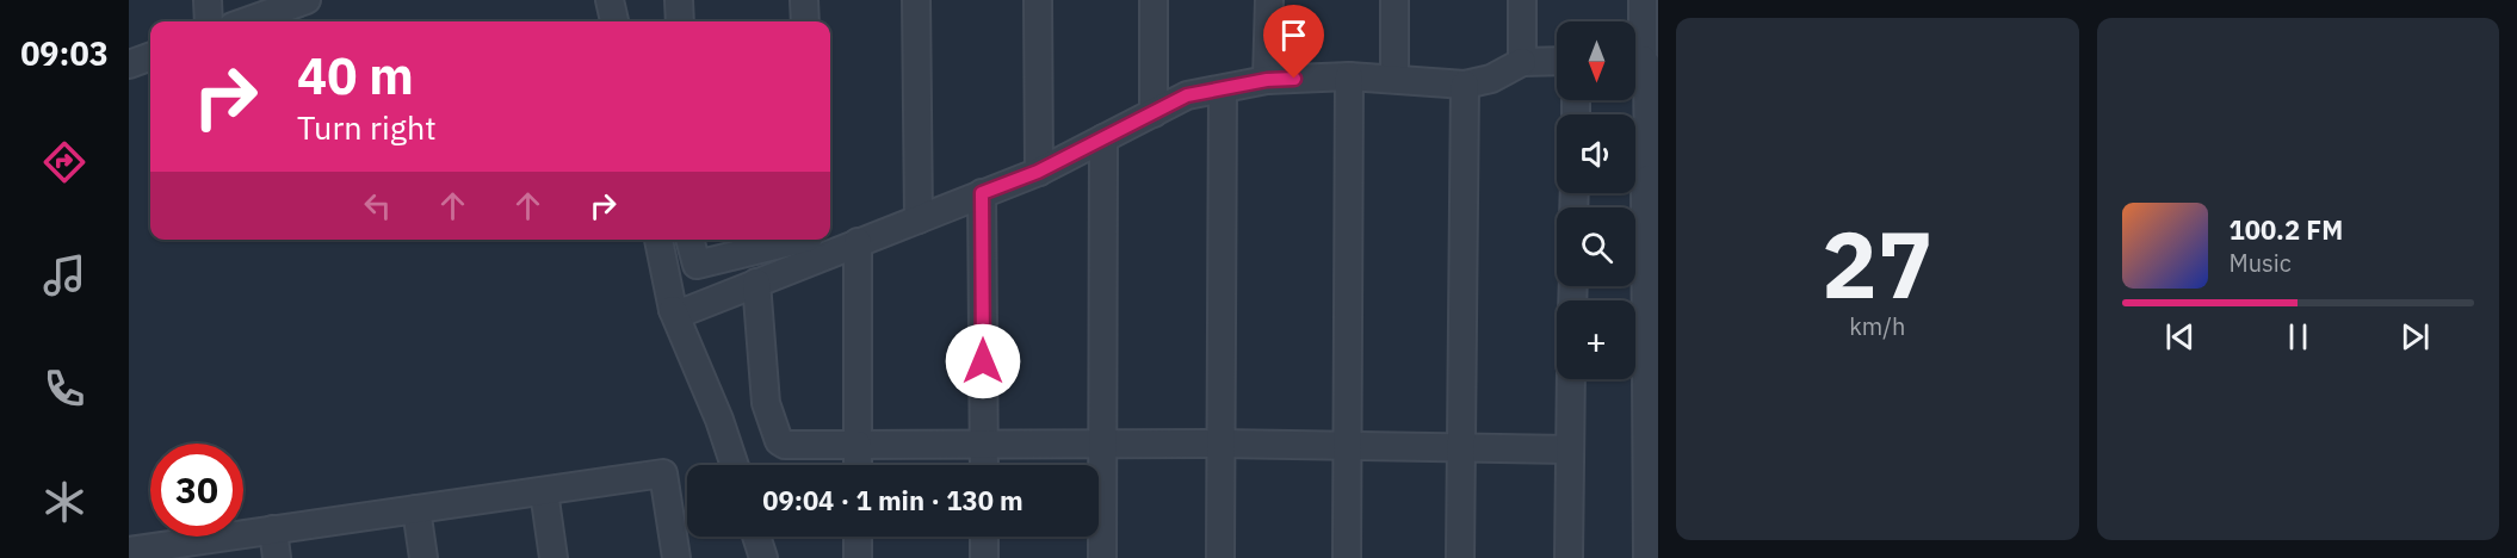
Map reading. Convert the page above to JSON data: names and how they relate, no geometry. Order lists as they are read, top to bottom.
{
  "north": "bottom",
  "page": {
    "tabs": "09:03",
    "tile": ["27", "km/h"],
    "map_buttons": "+",
    "turn": ["40 m", "Turn right"],
    "song": ["100.2 FM", "Music"],
    "limit": "30",
    "trip": "09:04 · 1 min · 130 m"
  }
}
